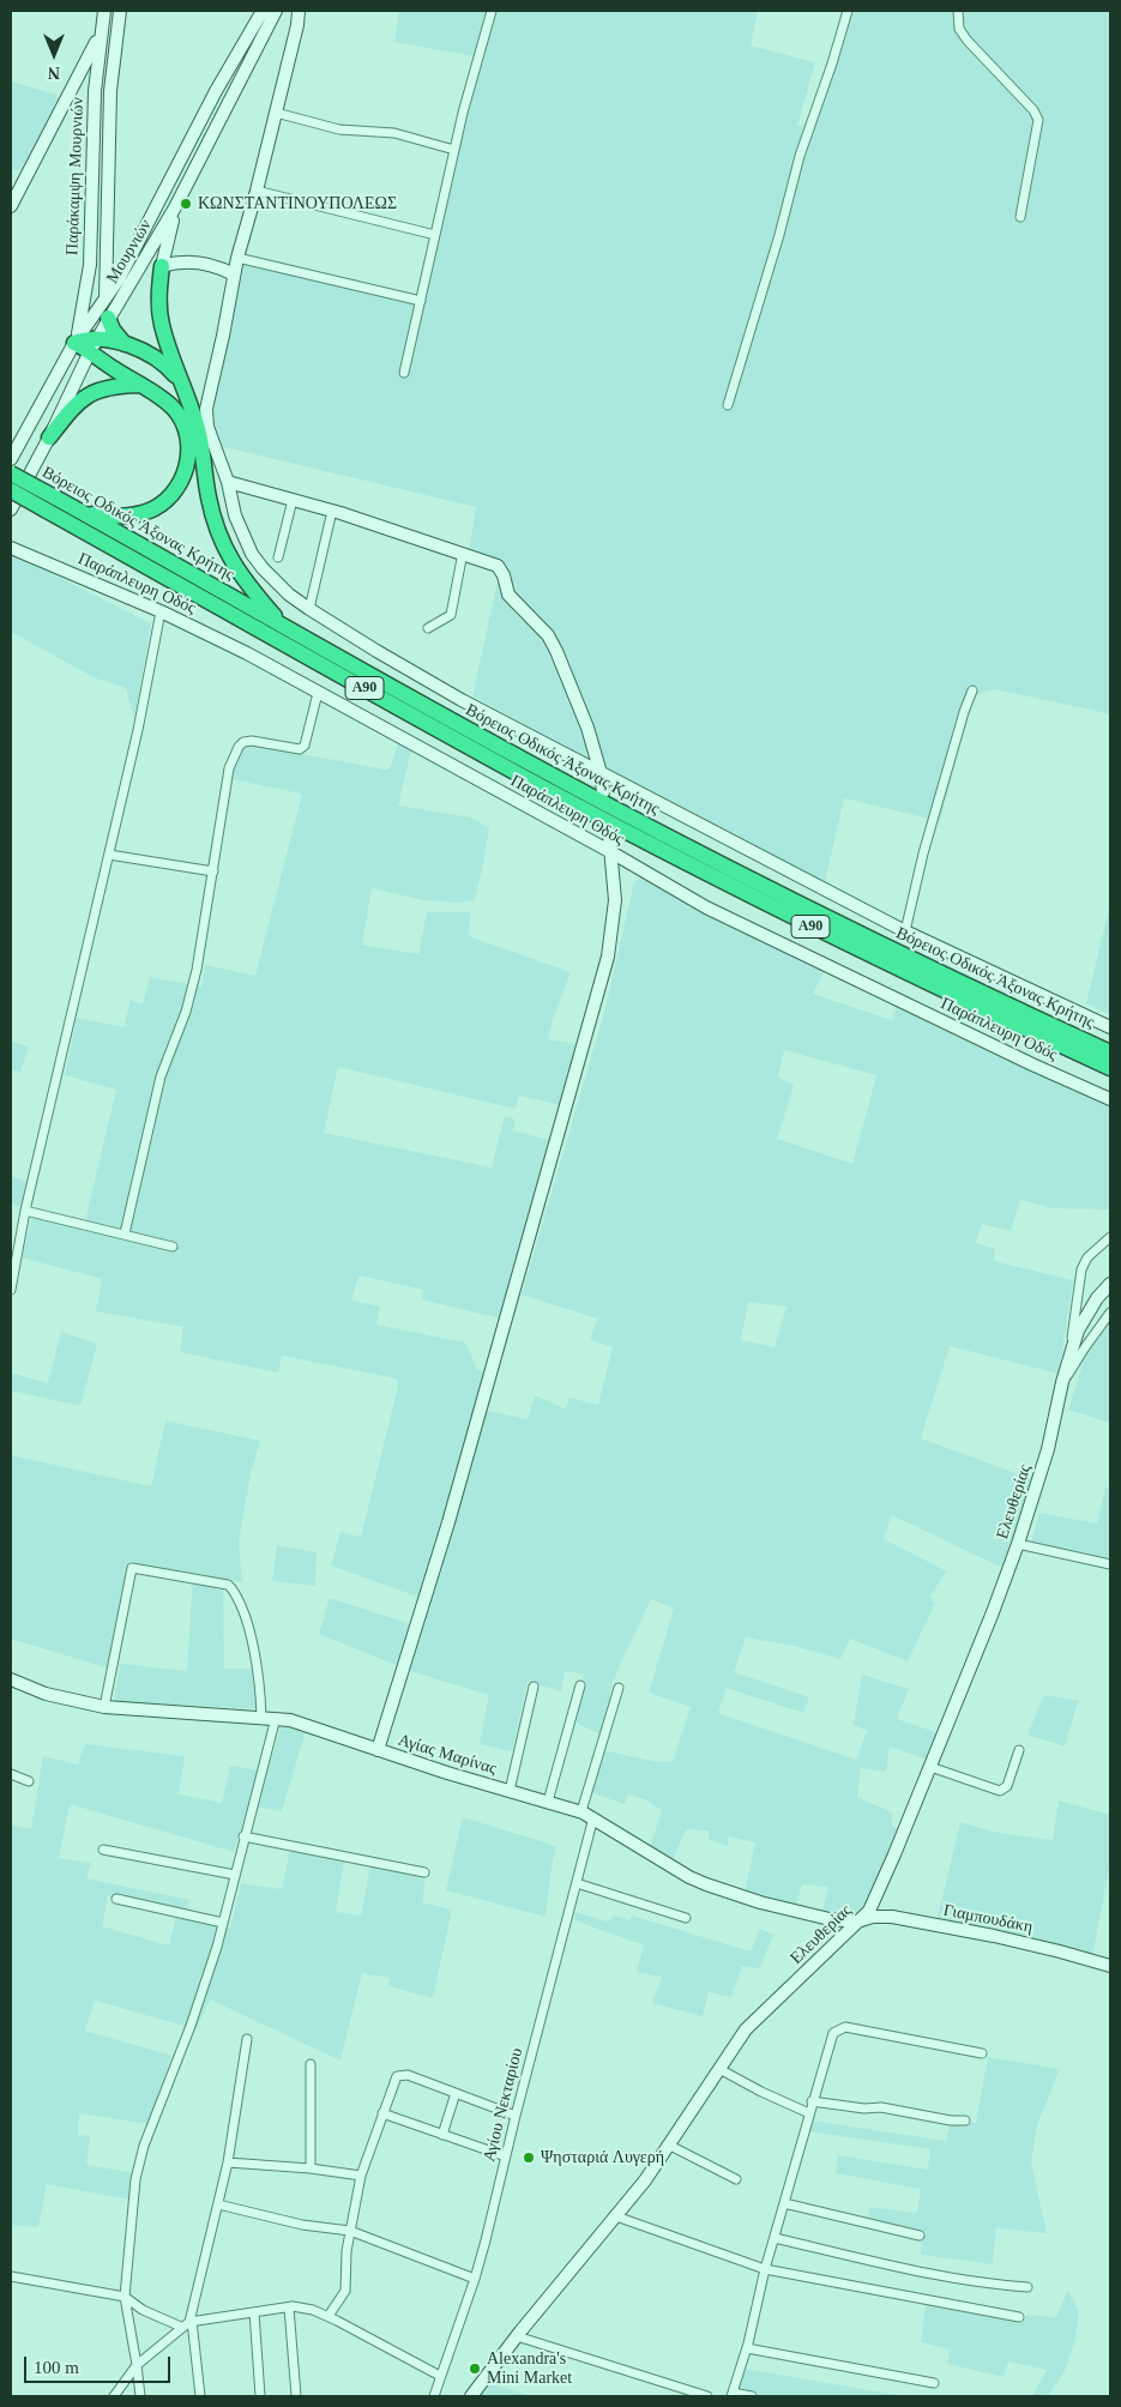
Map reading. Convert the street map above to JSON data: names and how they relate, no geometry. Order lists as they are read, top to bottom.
{
  "streets": {
    "highway": ["Βόρειος Οδικός Άξονας Κρήτης", "Α90"],
    "street": [
      "Παράκαμψη Μουρνιών",
      "Μουρνιών",
      "Παράπλευρη Οδός",
      "Ελευθερίας",
      "Αγίας Μαρίνας",
      "Γιαμπουδάκη",
      "Αγίου Νεκταρίου"
    ]
  },
  "crossings": [
    ["Παράκαμψη Μουρνιών", "Μουρνιών"],
    ["Ελευθερίας", "Αγίας Μαρίνας"],
    ["Ελευθερίας", "Γιαμπουδάκη"],
    ["Αγίας Μαρίνας", "Γιαμπουδάκη"],
    ["Αγίας Μαρίνας", "Αγίου Νεκταρίου"]
  ],
  "places": ["ΚΩΝΣΤΑΝΤΙΝΟΥΠΟΛΕΩΣ", "Ψησταριά Λυγερή", "Alexandra's Mini Market"],
  "scale_bar": "100 m",
  "north": "bottom"
}
